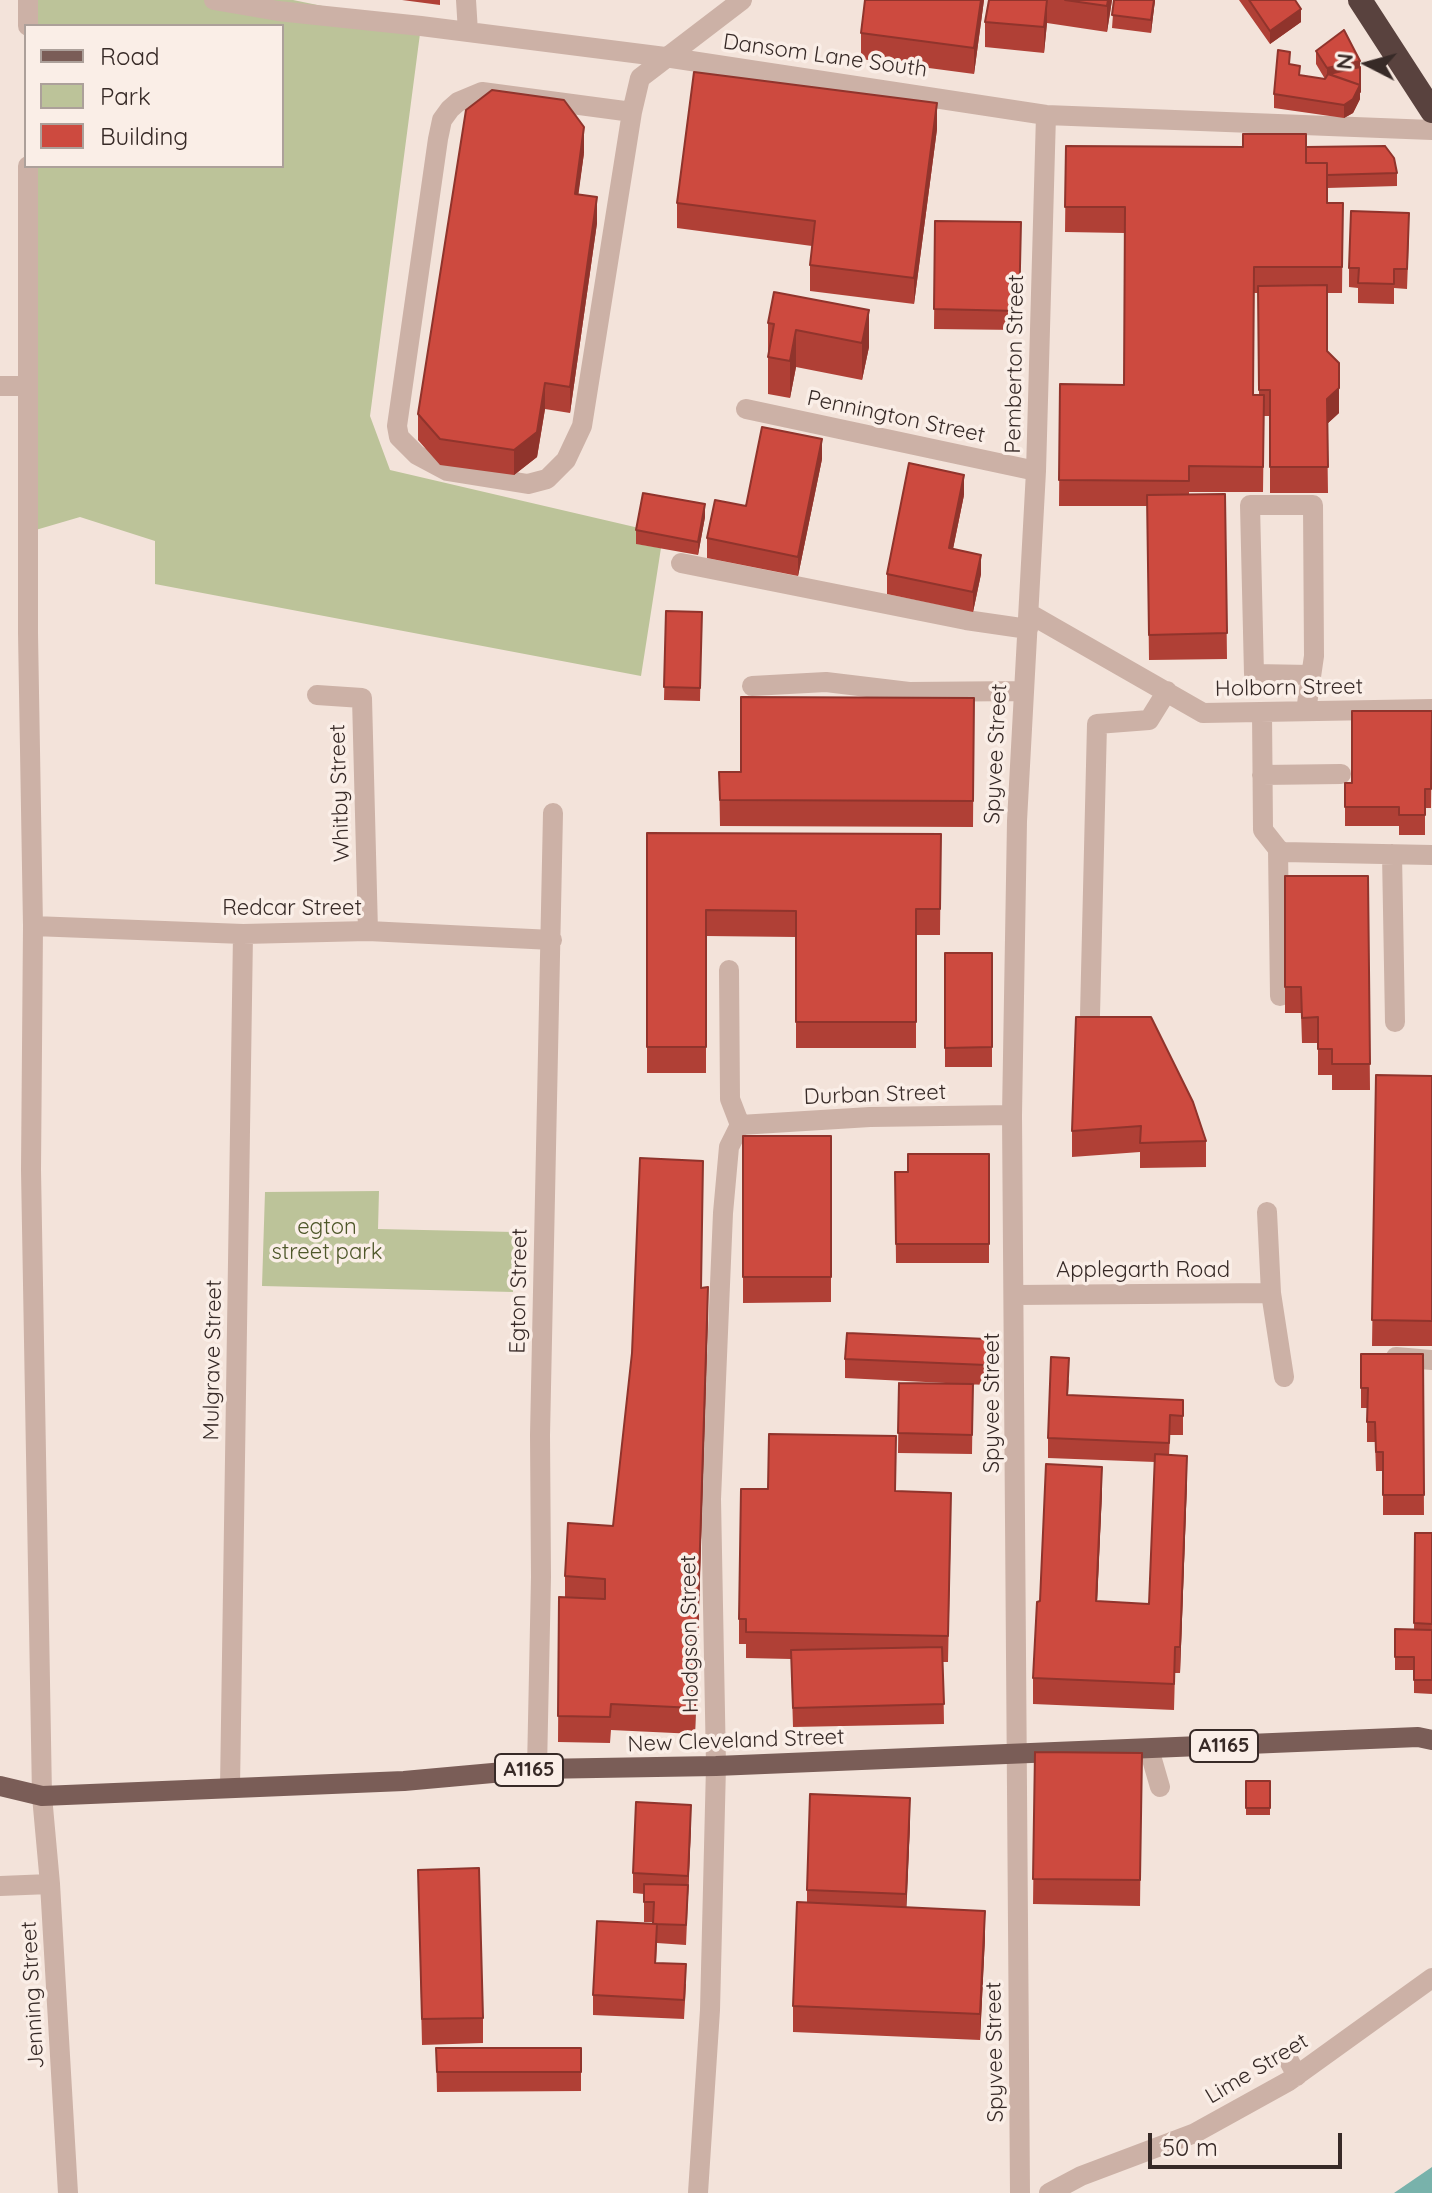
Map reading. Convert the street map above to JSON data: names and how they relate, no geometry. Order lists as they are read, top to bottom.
{
  "streets": {
    "main road": ["New Cleveland Street", "A1165"],
    "street": [
      "Dansom Lane South",
      "Pemberton Street",
      "Pennington Street",
      "Holborn Street",
      "Spyvee Street",
      "Whitby Street",
      "Redcar Street",
      "Durban Street",
      "Applegarth Road",
      "Egton Street",
      "Mulgrave Street",
      "Hodgson Street",
      "Jenning Street",
      "Lime Street"
    ]
  },
  "crossings": [
    ["Dansom Lane South", "Pemberton Street"],
    ["Pemberton Street", "Pennington Street"],
    ["Pemberton Street", "Holborn Street"],
    ["Pemberton Street", "Spyvee Street"],
    ["Holborn Street", "Spyvee Street"],
    ["Spyvee Street", "Durban Street"],
    ["Spyvee Street", "Applegarth Road"],
    ["Spyvee Street", "New Cleveland Street"],
    ["Whitby Street", "Redcar Street"],
    ["Redcar Street", "Egton Street"],
    ["Redcar Street", "Mulgrave Street"],
    ["Redcar Street", "Jenning Street"],
    ["Durban Street", "Hodgson Street"],
    ["Egton Street", "New Cleveland Street"],
    ["Mulgrave Street", "New Cleveland Street"],
    ["Hodgson Street", "New Cleveland Street"],
    ["New Cleveland Street", "A1165"],
    ["New Cleveland Street", "Jenning Street"],
    ["A1165", "Jenning Street"]
  ],
  "parks": ["egton street park"],
  "legend": ["Road", "Park", "Building"],
  "scale_bar": "50 m",
  "north": "left"
}
